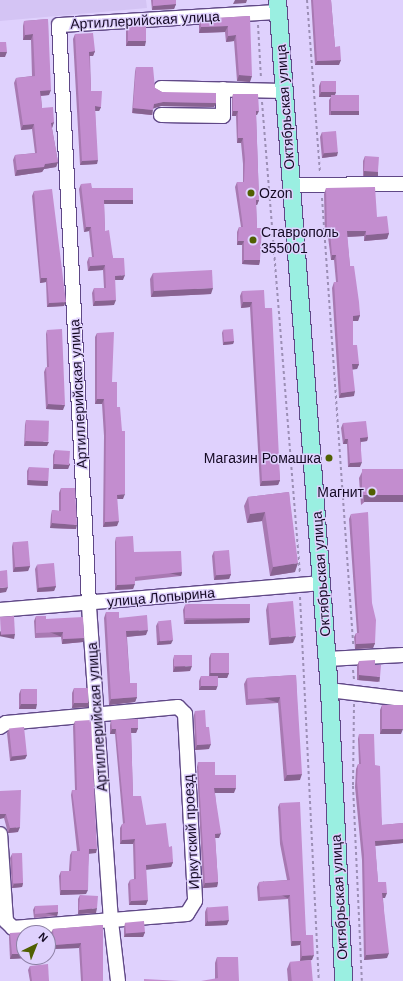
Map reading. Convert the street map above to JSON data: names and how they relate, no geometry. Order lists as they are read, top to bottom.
{
  "streets": {
    "main road": ["Октябрьская улица"],
    "street": ["Артиллерийская улица", "улица Лопырина", "Иркутский проезд"]
  },
  "crossings": [
    ["Артиллерийская улица", "Октябрьская улица"],
    ["Артиллерийская улица", "улица Лопырина"],
    ["Артиллерийская улица", "Иркутский проезд"],
    ["Октябрьская улица", "улица Лопырина"]
  ],
  "places": [
    "Ozon",
    "Ставрополь 355001",
    "Магазин Ромашка",
    "Магнит"
  ],
  "north": "top right"
}
